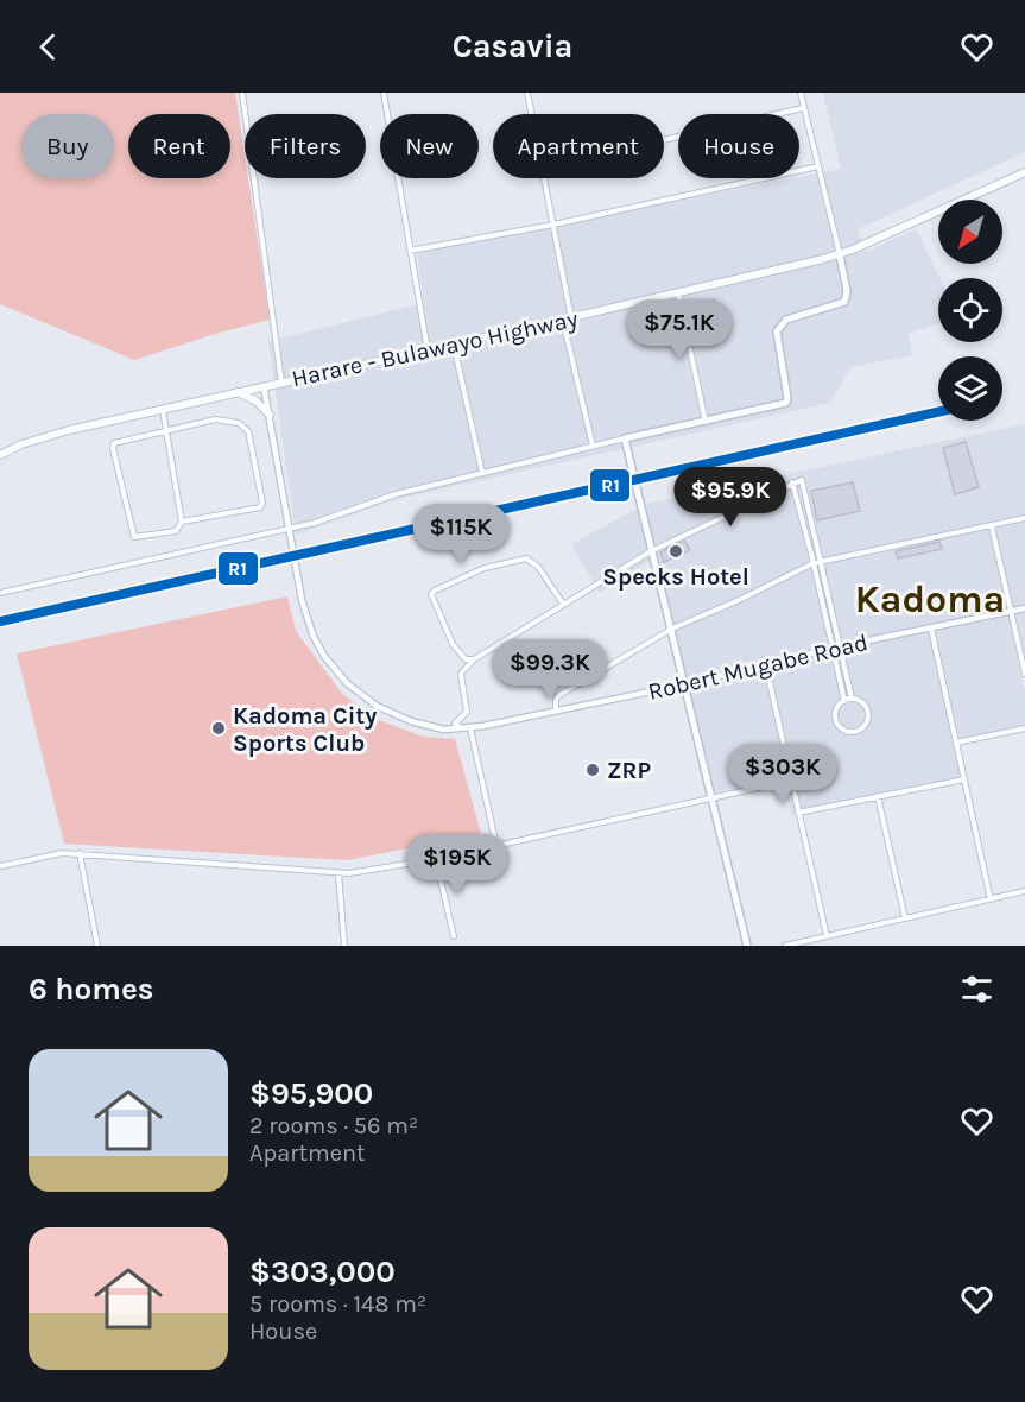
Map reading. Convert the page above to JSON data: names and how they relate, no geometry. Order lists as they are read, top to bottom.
{
  "streets": {
    "highway": ["Harare - Bulawayo Highway"],
    "street": ["Robert Mugabe Road"]
  },
  "crossings": [
    ["Harare - Bulawayo Highway", "Robert Mugabe Road"]
  ],
  "districts": ["Kadoma"],
  "places": ["Specks Hotel", "Kadoma City Sports Club", "ZRP"],
  "lines": ["transit line R1"],
  "north": "bottom left",
  "page": {
    "header": "Casavia",
    "chip": [
      "Buy",
      "Rent",
      "Filters",
      "New",
      "Apartment",
      "House"
    ],
    "price": [
      "$75.1K",
      "$95.9K",
      "$115K",
      "$99.3K",
      "$303K",
      "$195K"
    ],
    "heading": "6 homes",
    "list": [
      {
        "name": "$95,900",
        "note": "2 rooms · 56 m² · Apartment"
      },
      {
        "name": "$303,000",
        "note": "5 rooms · 148 m² · House"
      }
    ]
  }
}
